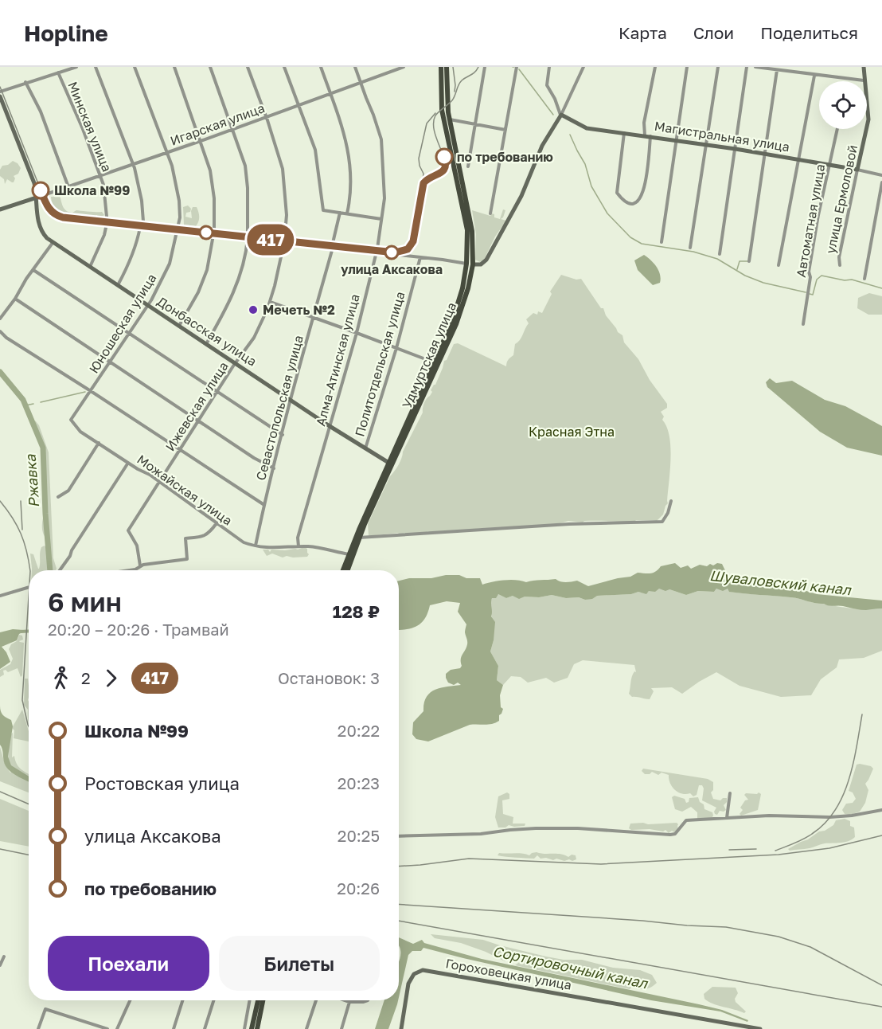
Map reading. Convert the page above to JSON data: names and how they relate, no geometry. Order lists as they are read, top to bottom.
{
  "streets": {
    "main road": ["Удмуртская улица"],
    "street": [
      "Игарская улица",
      "Минская улица",
      "Магистральная улица",
      "улица Ермоловой",
      "Автоматная улица",
      "Юношеская улица",
      "Донбасская улица",
      "Алма-Атинская улица",
      "Политотдельская улица",
      "Ижевская улица",
      "Севастопольская улица",
      "Можайская улица",
      "Гороховецкая улица"
    ]
  },
  "crossings": [
    ["Игарская улица", "Минская улица"],
    ["Игарская улица", "Юношеская улица"],
    ["Игарская улица", "Донбасская улица"],
    ["Игарская улица", "Алма-Атинская улица"],
    ["Игарская улица", "Ижевская улица"],
    ["Магистральная улица", "улица Ермоловой"],
    ["Магистральная улица", "Автоматная улица"],
    ["Юношеская улица", "Донбасская улица"],
    ["Юношеская улица", "Можайская улица"],
    ["Донбасская улица", "Удмуртская улица"],
    ["Донбасская улица", "Алма-Атинская улица"],
    ["Донбасская улица", "Политотдельская улица"],
    ["Донбасская улица", "Ижевская улица"],
    ["Донбасская улица", "Севастопольская улица"],
    ["Удмуртская улица", "Можайская улица"],
    ["Алма-Атинская улица", "Можайская улица"],
    ["Ижевская улица", "Можайская улица"],
    ["Севастопольская улица", "Можайская улица"]
  ],
  "water": ["Ржавка", "Шуваловский канал", "Сортировочный канал"],
  "parks": ["Красная Этна"],
  "places": [
    "по требованию",
    "Школа №99",
    "улица Аксакова",
    "Мечеть №2"
  ],
  "lines": ["tram line 417"],
  "page": {
    "header": "Hopline",
    "nav": ["Карта", "Слои", "Поделиться"],
    "on_map": "417",
    "heading": ["6 мин", "20:20 – 20:26 · Трамвай", "128 ₽"],
    "legs": ["2", "417", "Остановок: 3"],
    "list": [
      {
        "name": "Школа №99",
        "value": "20:22"
      },
      {
        "name": "Ростовская улица",
        "value": "20:23"
      },
      {
        "name": "улица Аксакова",
        "value": "20:25"
      },
      {
        "name": "по требованию",
        "value": "20:26"
      }
    ],
    "buttons": ["Поехали", "Билеты"]
  }
}
